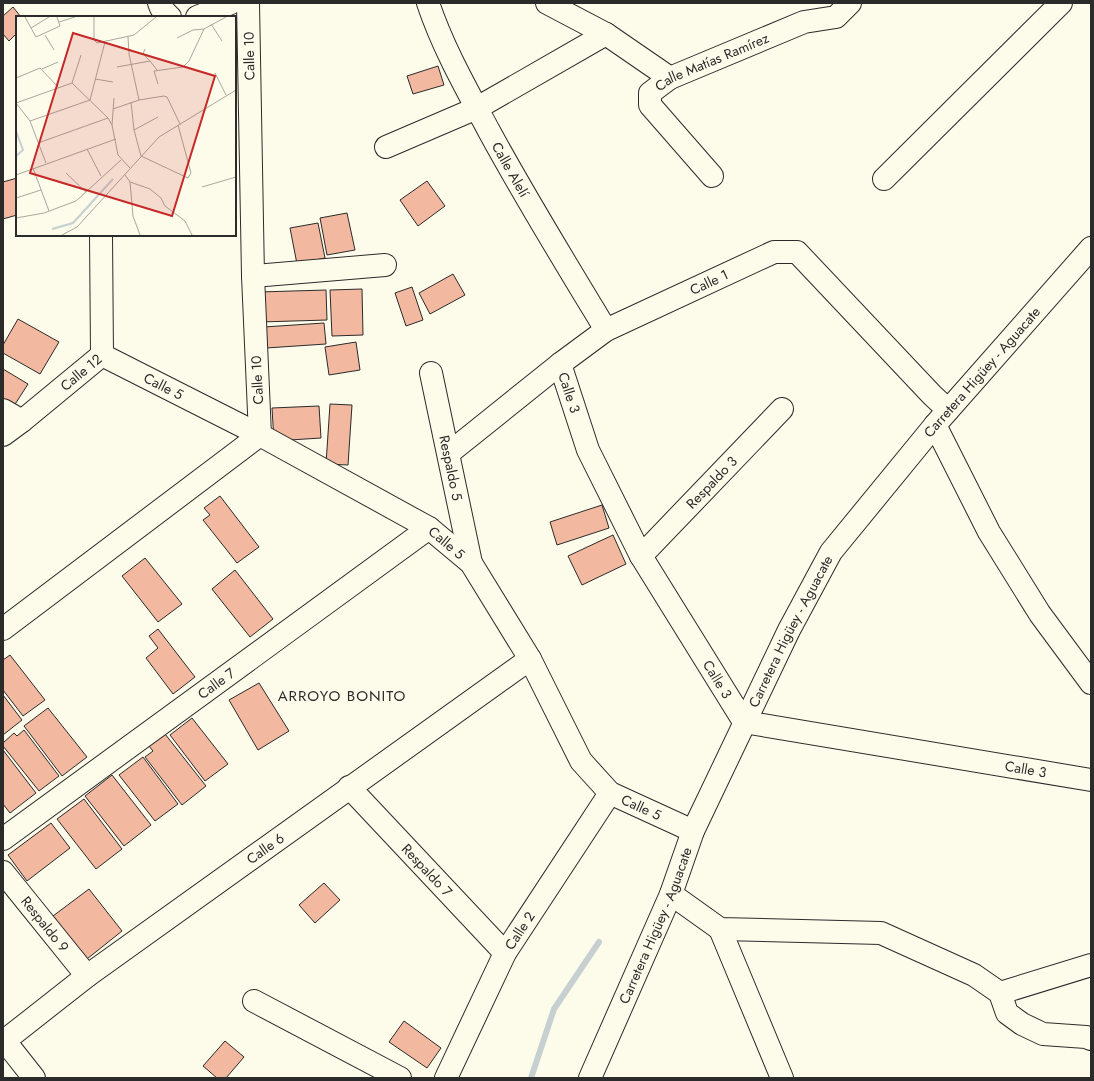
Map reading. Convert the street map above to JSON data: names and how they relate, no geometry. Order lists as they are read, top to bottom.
{
  "streets": {
    "street": [
      "Calle 10",
      "Calle Matías Ramírez",
      "Calle Alelí",
      "Calle 1",
      "Calle 12",
      "Carretera Higüey - Aguacate",
      "Calle 5",
      "Calle 3",
      "Respaldo 5",
      "Respaldo 3",
      "Calle 7",
      "Calle 6",
      "Respaldo 7",
      "Respaldo 9",
      "Calle 2"
    ]
  },
  "crossings": [
    ["Calle 10", "Calle 5"],
    ["Calle Alelí", "Calle 1"],
    ["Calle 1", "Carretera Higüey - Aguacate"],
    ["Calle 1", "Calle 3"],
    ["Calle 1", "Respaldo 5"],
    ["Calle 12", "Calle 5"],
    ["Carretera Higüey - Aguacate", "Calle 5"],
    ["Carretera Higüey - Aguacate", "Calle 3"],
    ["Calle 5", "Respaldo 5"],
    ["Calle 5", "Calle 7"],
    ["Calle 5", "Calle 6"],
    ["Calle 5", "Calle 2"],
    ["Calle 3", "Respaldo 3"],
    ["Calle 6", "Respaldo 7"],
    ["Calle 6", "Respaldo 9"],
    ["Respaldo 7", "Calle 2"]
  ],
  "districts": ["ARROYO BONITO"]
}
